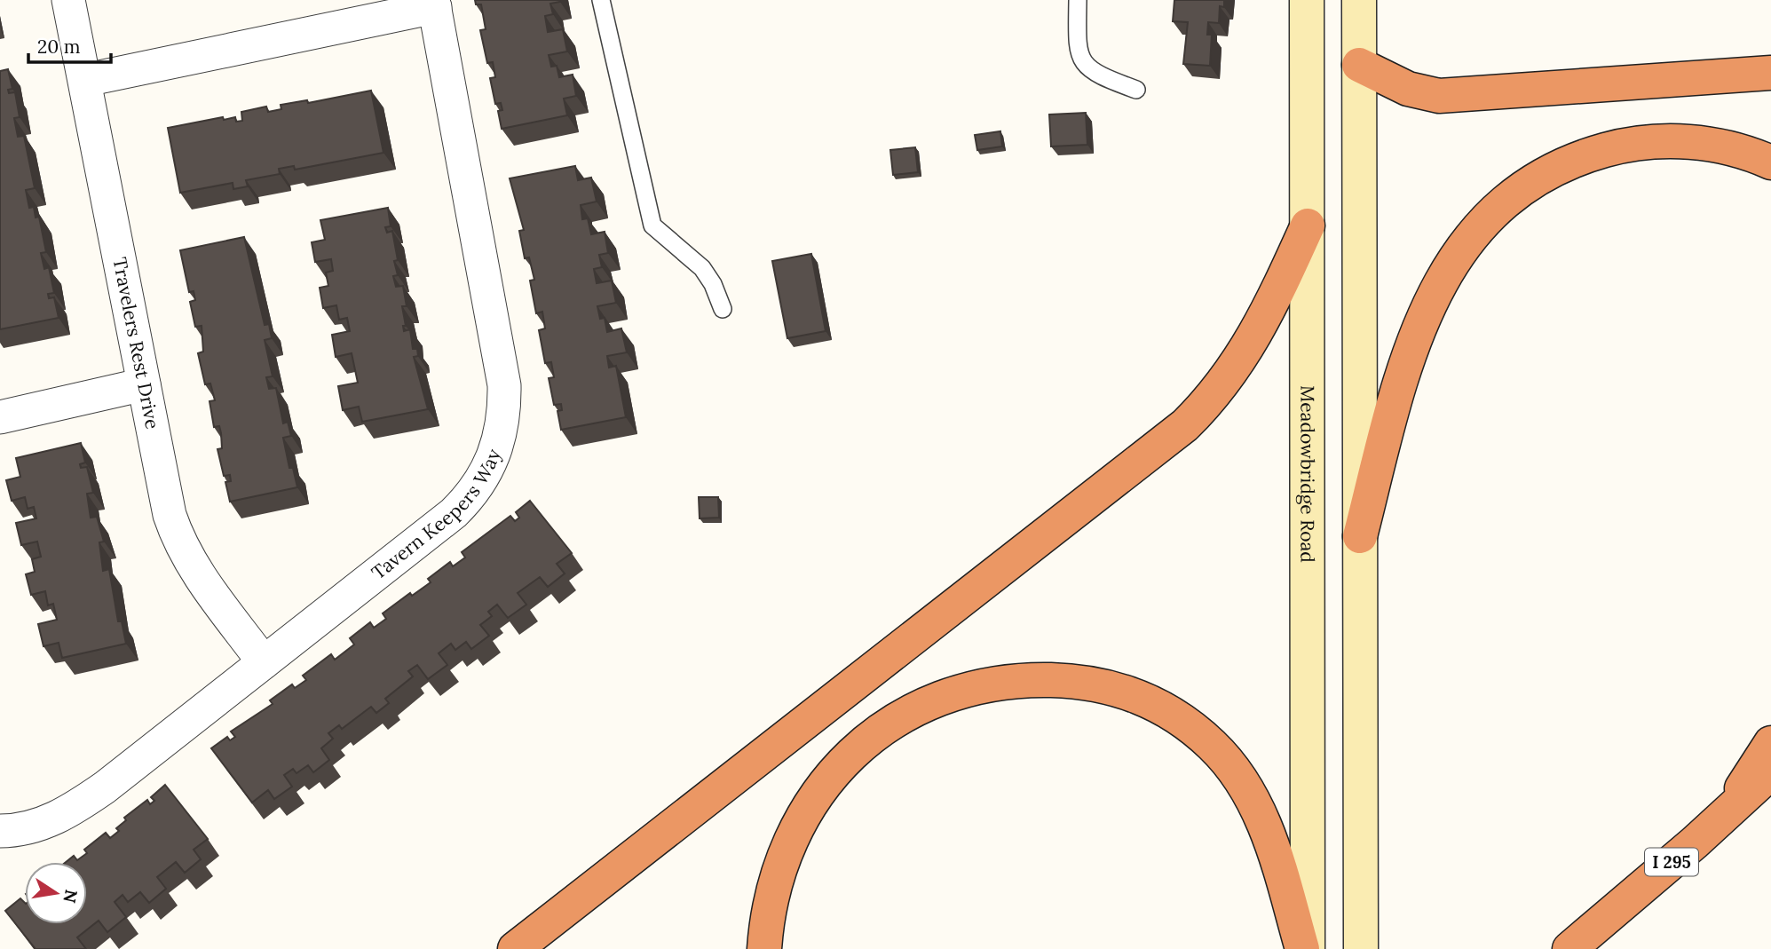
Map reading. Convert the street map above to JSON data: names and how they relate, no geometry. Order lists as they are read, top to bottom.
{
  "streets": {
    "highway": ["I 295"],
    "main road": ["Meadowbridge Road"],
    "street": ["Travelers Rest Drive", "Tavern Keepers Way"]
  },
  "crossings": [
    ["Travelers Rest Drive", "Tavern Keepers Way"]
  ],
  "scale_bar": "20 m",
  "north": "right"
}
